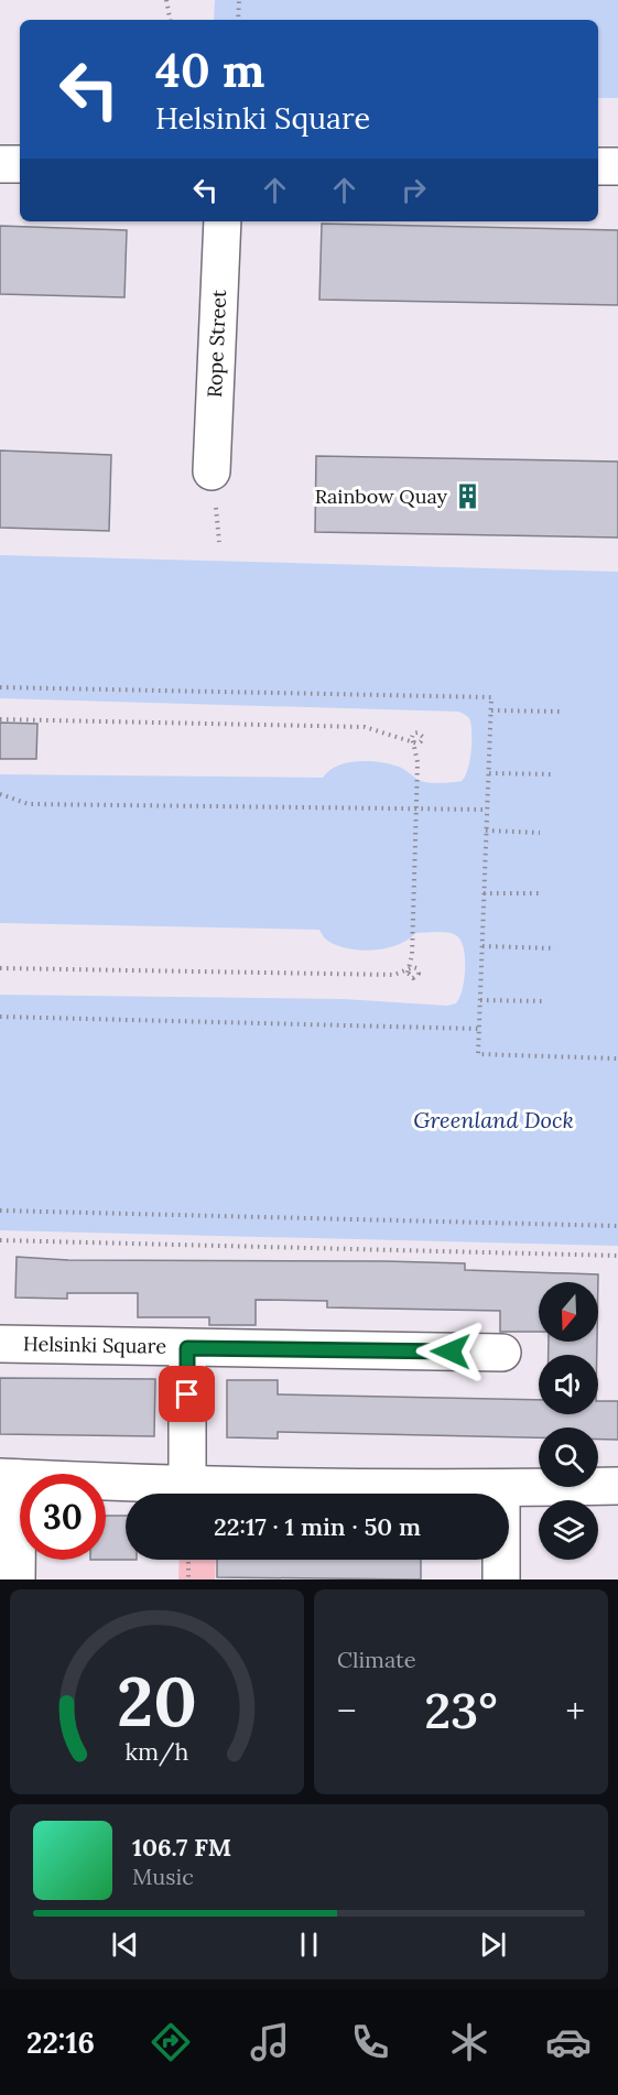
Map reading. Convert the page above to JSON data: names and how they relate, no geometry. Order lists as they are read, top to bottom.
{
  "streets": {
    "street": ["Rope Street", "Helsinki Square"]
  },
  "water": ["Greenland Dock"],
  "places": {
    "building": ["Rainbow Quay"]
  },
  "north": "bottom",
  "page": {
    "turn": ["40 m", "Helsinki Square"],
    "limit": "30",
    "trip": "22:17 · 1 min · 50 m",
    "tile": "Climate",
    "heat": ["−", "23°", "+"],
    "song": ["106.7 FM", "Music"],
    "tabs": "22:16",
    "gauge": ["20", "km/h"]
  }
}
